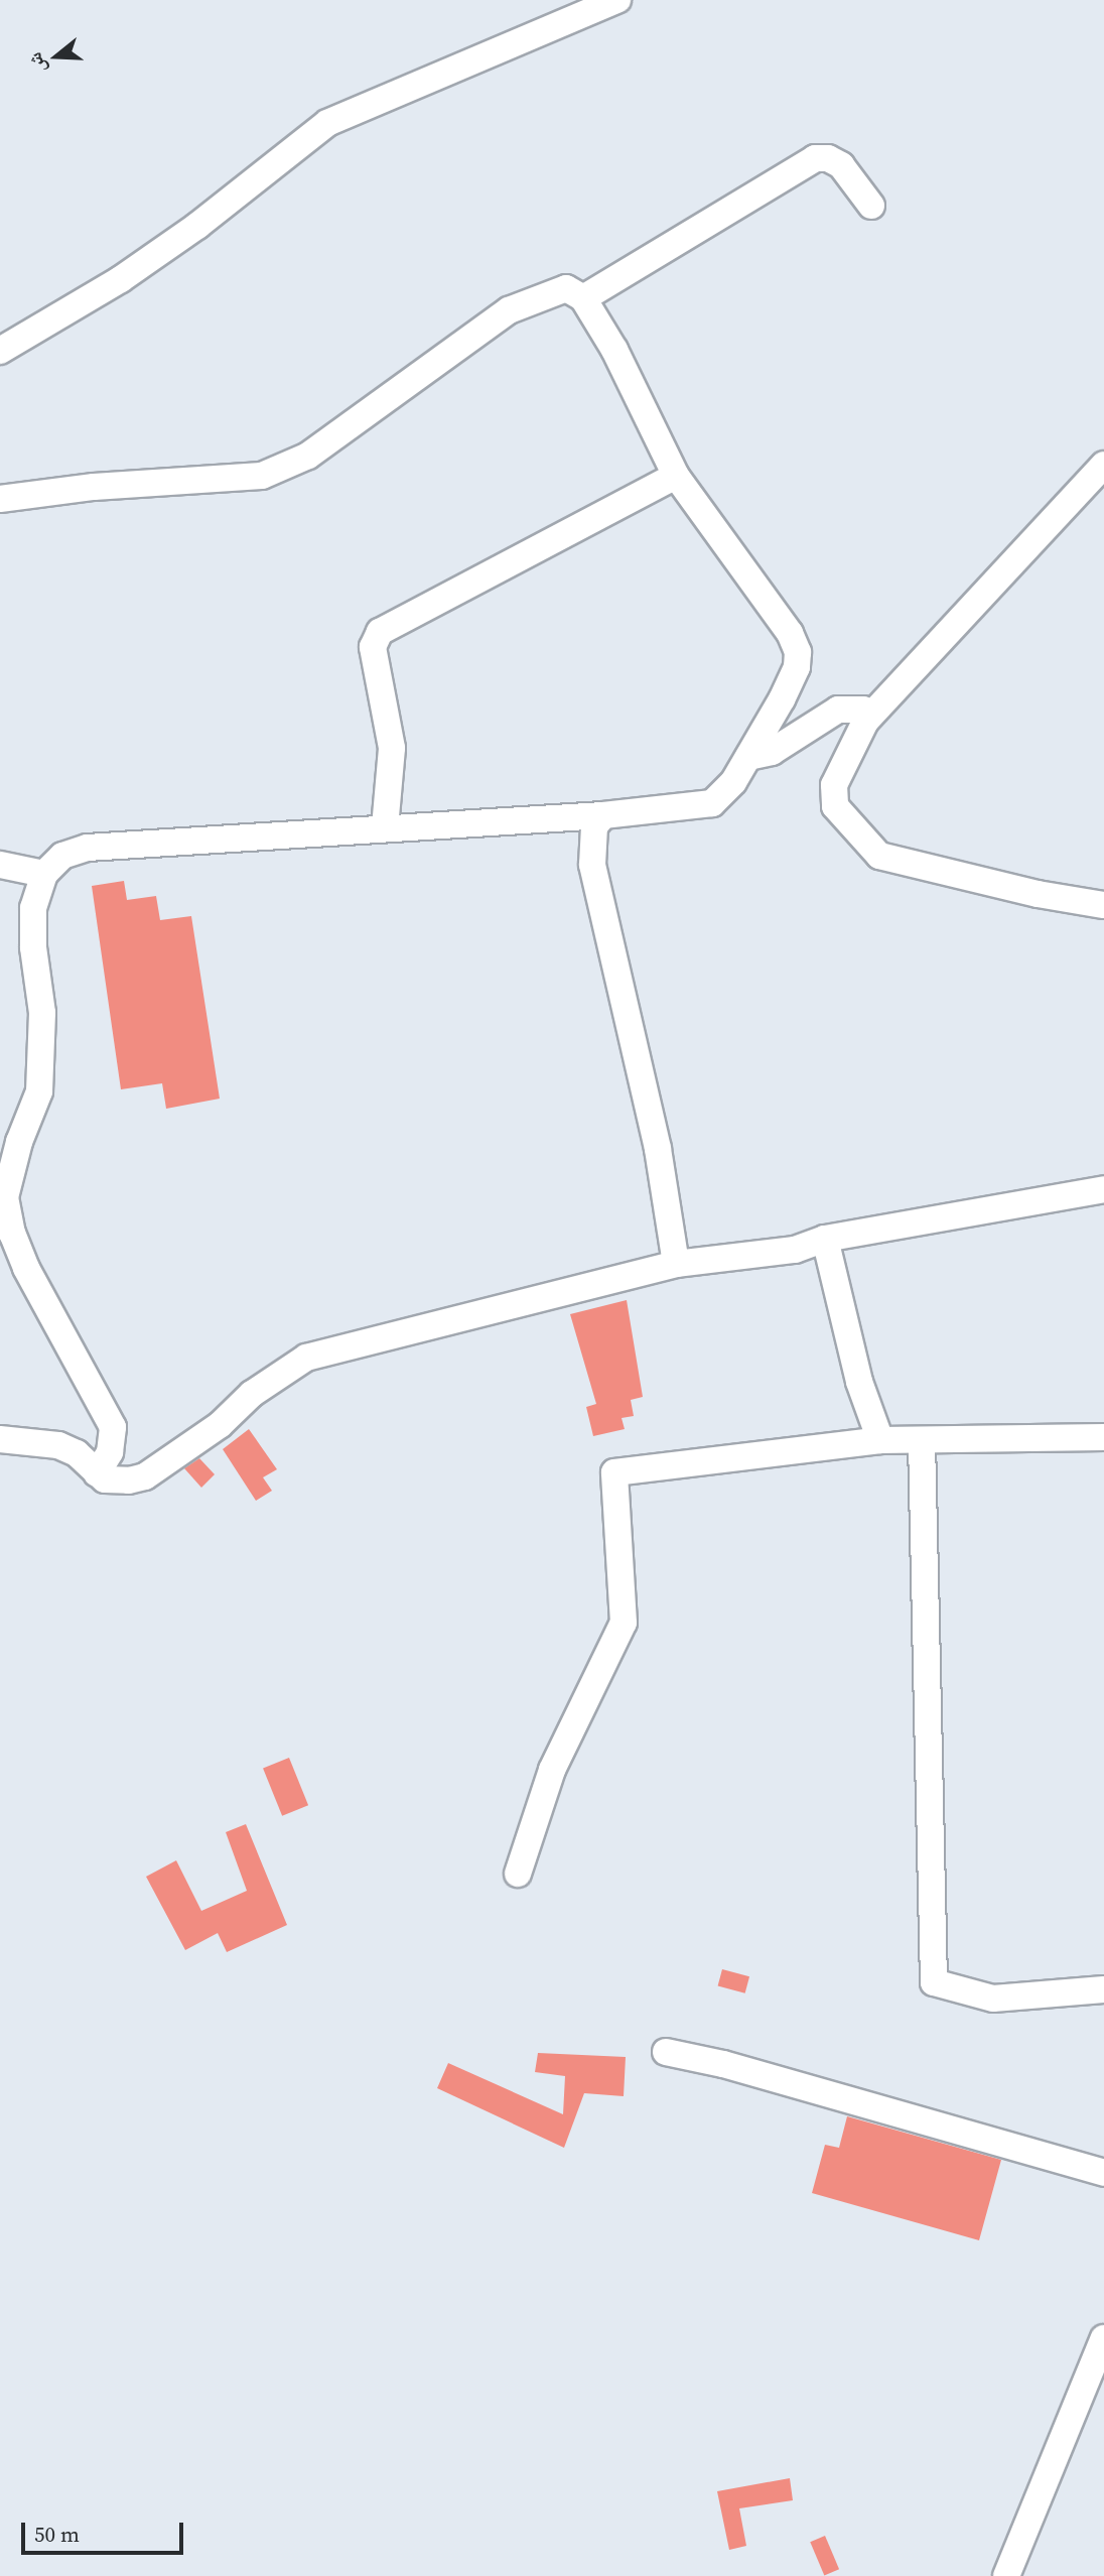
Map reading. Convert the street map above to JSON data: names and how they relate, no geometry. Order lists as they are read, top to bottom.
{
  "scale_bar": "50 m",
  "north": "left"
}
